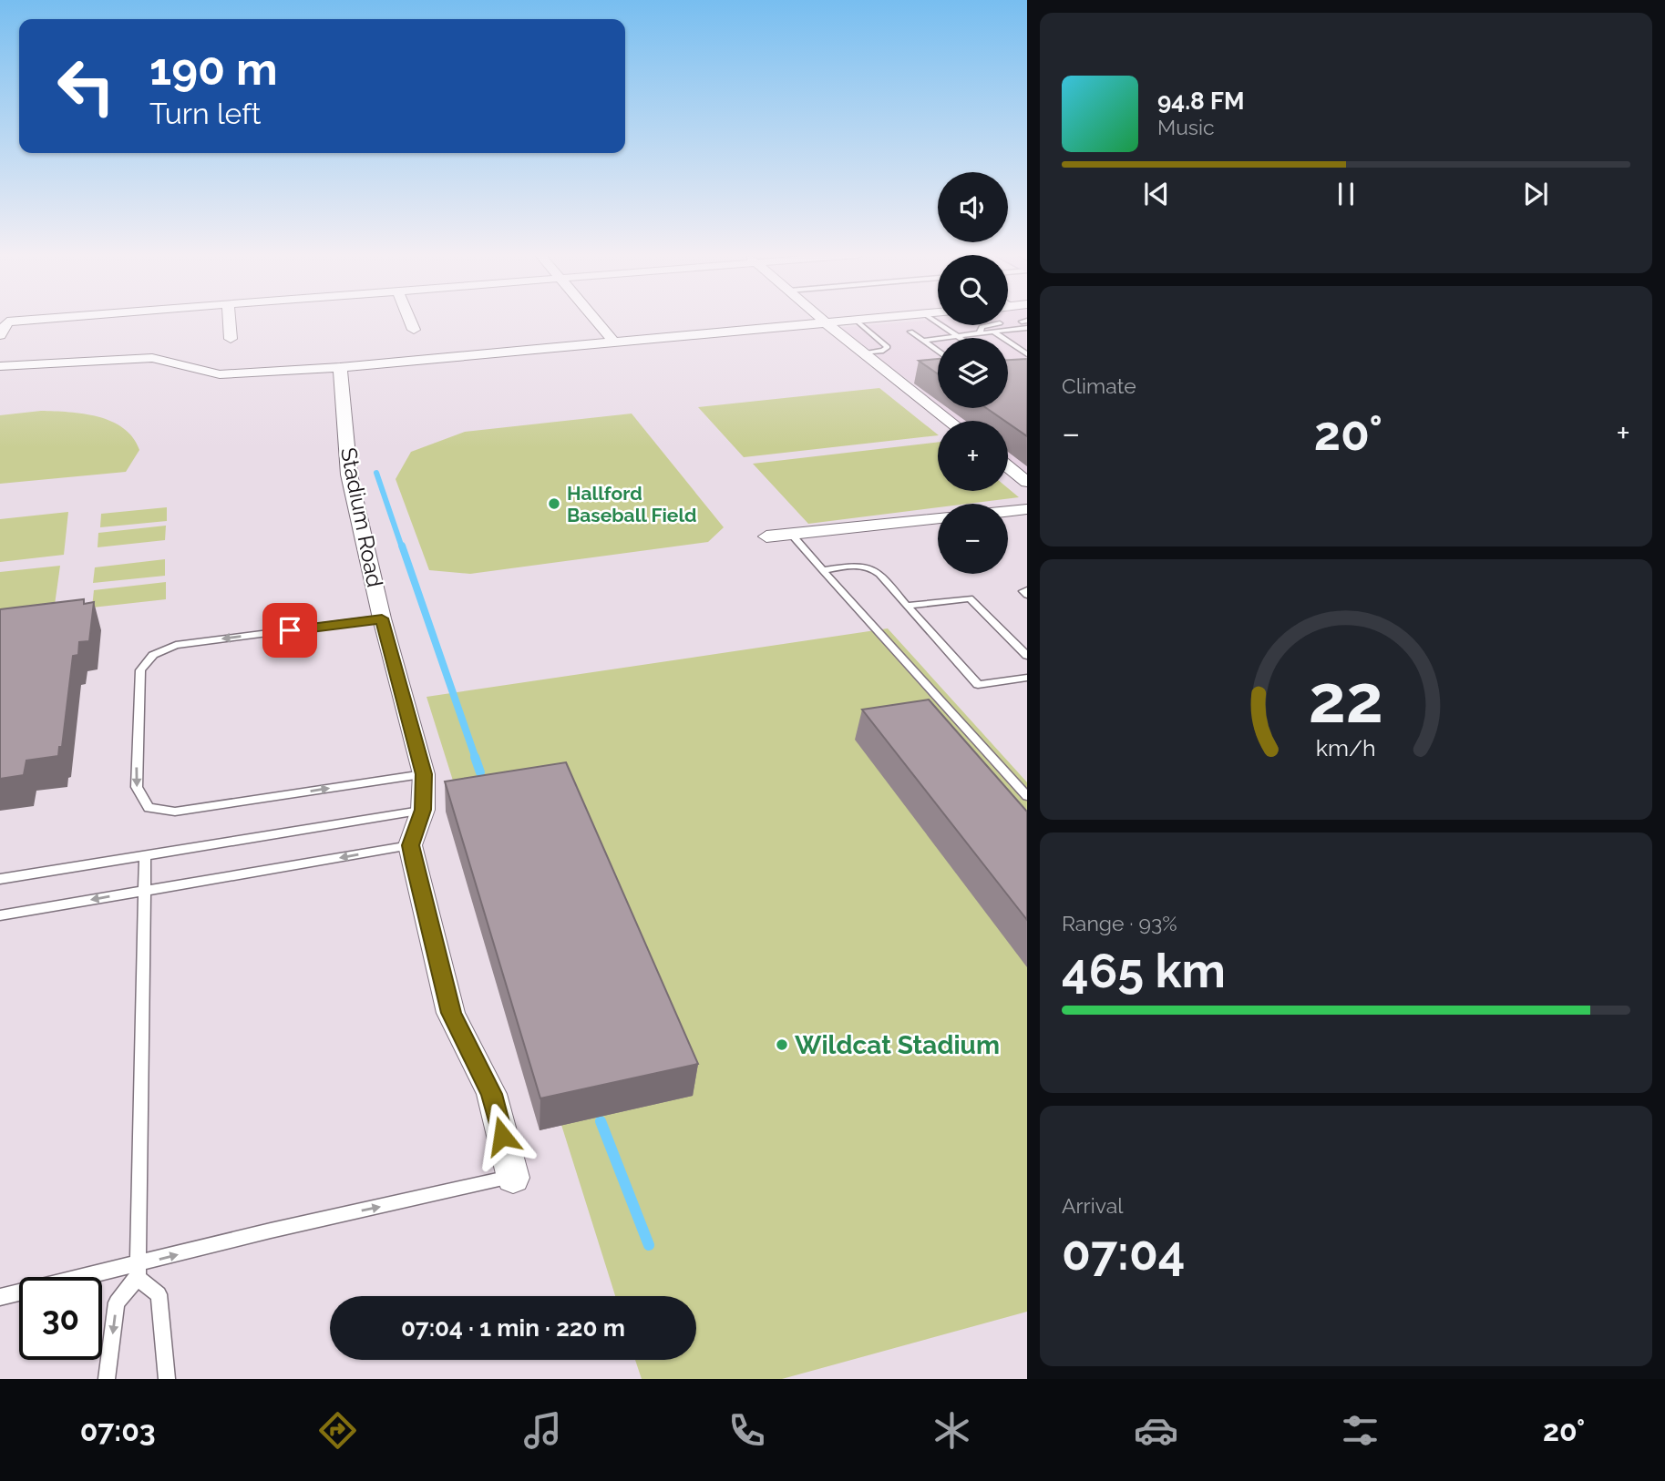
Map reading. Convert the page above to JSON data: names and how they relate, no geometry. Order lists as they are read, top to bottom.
{
  "streets": {
    "street": ["Stadium Road"]
  },
  "places": ["Hallford Baseball Field", "Wildcat Stadium"],
  "page": {
    "turn": ["190 m", "Turn left"],
    "song": ["94.8 FM", "Music"],
    "map_buttons": ["+", "−"],
    "tile": [
      "Climate",
      ["Range · 93%", "465 km"],
      ["Arrival", "07:04"]
    ],
    "heat": ["−", "20°", "+"],
    "limit": "30",
    "trip": "07:04 · 1 min · 220 m",
    "tabs": ["07:03", "20°"],
    "gauge": ["22", "km/h"]
  }
}
